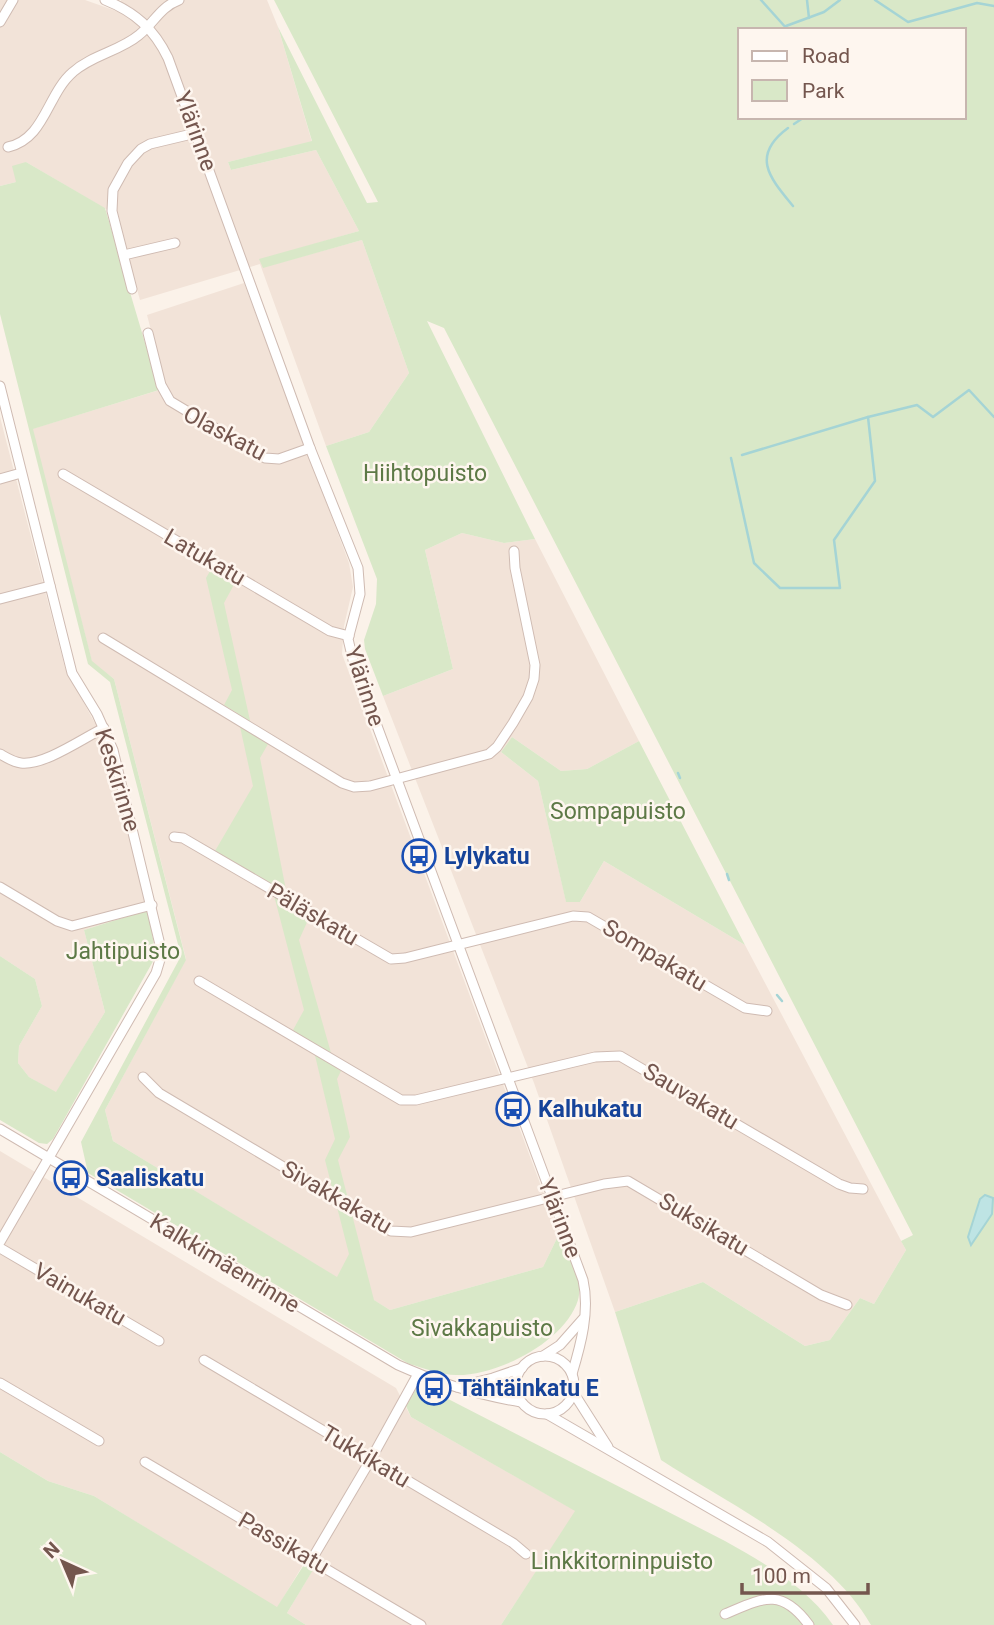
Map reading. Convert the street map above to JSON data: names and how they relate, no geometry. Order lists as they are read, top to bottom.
{
  "streets": {
    "street": [
      "Ylärinne",
      "Olaskatu",
      "Latukatu",
      "Keskirinne",
      "Päläskatu",
      "Sompakatu",
      "Sauvakatu",
      "Sivakkakatu",
      "Suksikatu",
      "Kalkkimäenrinne",
      "Vainukatu",
      "Tukkikatu",
      "Passikatu"
    ]
  },
  "crossings": [
    ["Ylärinne", "Olaskatu"],
    ["Ylärinne", "Latukatu"],
    ["Ylärinne", "Päläskatu"],
    ["Ylärinne", "Sompakatu"],
    ["Ylärinne", "Sauvakatu"],
    ["Ylärinne", "Sivakkakatu"],
    ["Ylärinne", "Suksikatu"],
    ["Ylärinne", "Kalkkimäenrinne"],
    ["Keskirinne", "Kalkkimäenrinne"],
    ["Päläskatu", "Sompakatu"],
    ["Sivakkakatu", "Suksikatu"]
  ],
  "parks": [
    "Hiihtopuisto",
    "Sompapuisto",
    "Jahtipuisto",
    "Sivakkapuisto",
    "Linkkitorninpuisto"
  ],
  "places": {
    "bus stop": [
      "Lylykatu",
      "Kalhukatu",
      "Saaliskatu",
      "Tähtäinkatu E"
    ]
  },
  "legend": ["Road", "Park"],
  "scale_bar": "100 m",
  "north": "top left"
}
